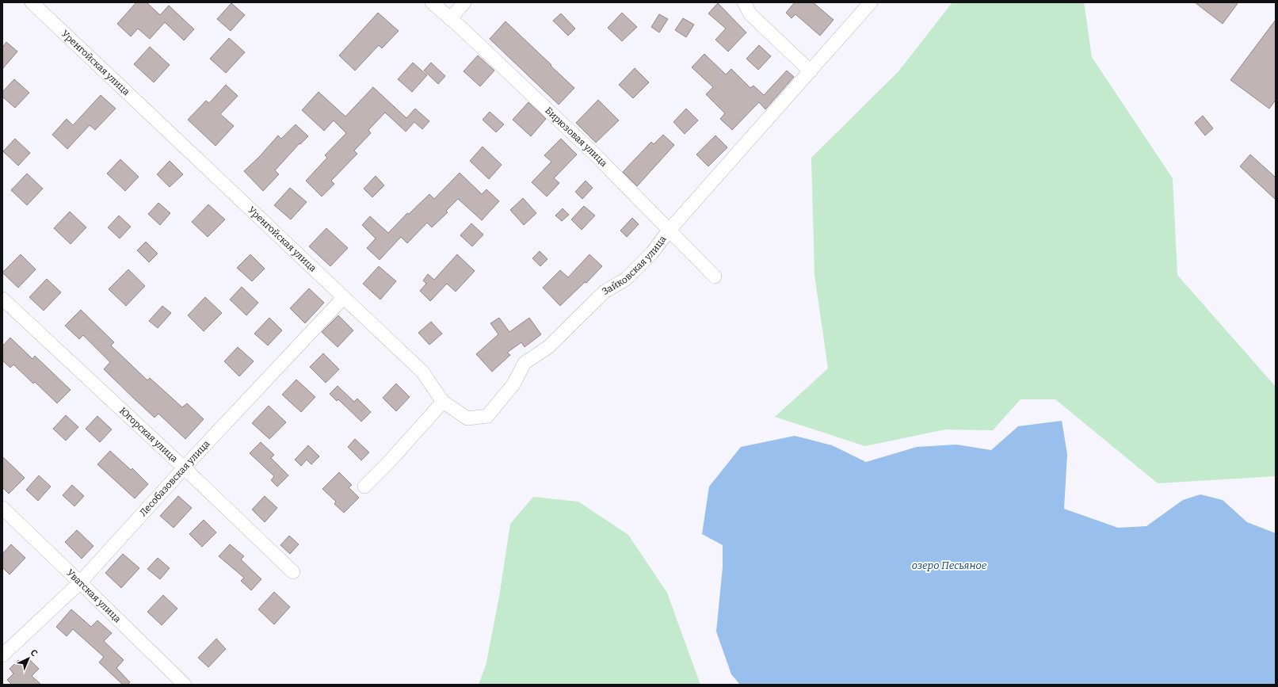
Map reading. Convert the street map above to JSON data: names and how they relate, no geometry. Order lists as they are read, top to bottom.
{
  "streets": {
    "street": [
      "Уренгойская улица",
      "Бирюзовая улица",
      "Зайковская улица",
      "Югорская улица",
      "Лесобазовская улица",
      "Уватская улица"
    ]
  },
  "crossings": [
    ["Уренгойская улица", "Зайковская улица"],
    ["Уренгойская улица", "Лесобазовская улица"],
    ["Бирюзовая улица", "Зайковская улица"],
    ["Югорская улица", "Лесобазовская улица"],
    ["Лесобазовская улица", "Уватская улица"]
  ],
  "water": ["озеро Песьяное"],
  "north": "top right"
}
